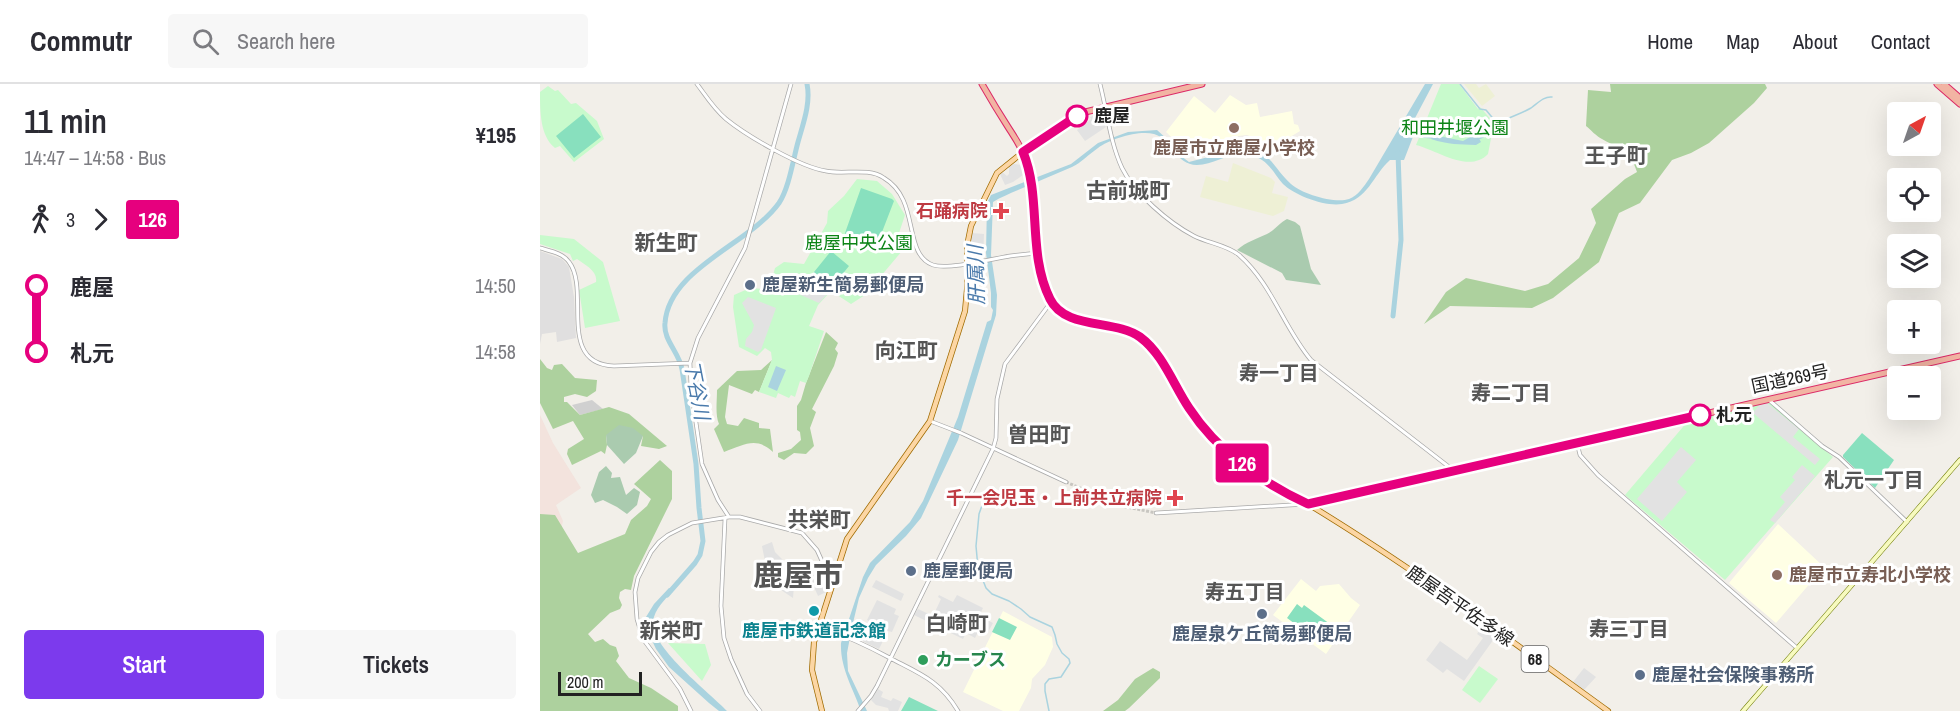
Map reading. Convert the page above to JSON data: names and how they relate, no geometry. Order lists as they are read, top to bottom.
{
  "streets": {
    "highway": ["国道269号"],
    "main road": ["鹿屋吾平佐多線", "68"]
  },
  "crossings": [
    ["国道269号", "鹿屋吾平佐多線"]
  ],
  "districts": [
    "王子町",
    "古前城町",
    "新生町",
    "向江町",
    "寿一丁目",
    "寿二丁目",
    "曽田町",
    "札元一丁目",
    "共栄町",
    "鹿屋市",
    "寿五丁目",
    "白崎町",
    "寿三丁目",
    "新栄町"
  ],
  "water": ["肝属川", "下谷川"],
  "parks": ["和田井堰公園", "鹿屋中央公園"],
  "places": {
    "other": [
      "鹿屋",
      "鹿屋市立鹿屋小学校",
      "鹿屋新生簡易郵便局",
      "札元",
      "鹿屋郵便局",
      "鹿屋市立寿北小学校",
      "鹿屋市鉄道記念館",
      "鹿屋泉ケ丘簡易郵便局",
      "カーブス",
      "鹿屋社会保険事務所"
    ],
    "health": ["石踊病院", "千一会児玉・上前共立病院"]
  },
  "lines": ["bus line 126"],
  "scale_bar": "200 m",
  "north": "top right",
  "page": {
    "header": "Commutr",
    "search": "Search here",
    "nav": [
      "Home",
      "Map",
      "About",
      "Contact"
    ],
    "heading": ["11 min", "14:47 – 14:58 · Bus", "¥195"],
    "on_map": "126",
    "map_buttons": ["+", "−"],
    "legs": ["3", "126"],
    "list": [
      {
        "name": "鹿屋",
        "value": "14:50"
      },
      {
        "name": "札元",
        "value": "14:58"
      }
    ],
    "buttons": ["Start", "Tickets"],
    "scale": "200 m"
  }
}
